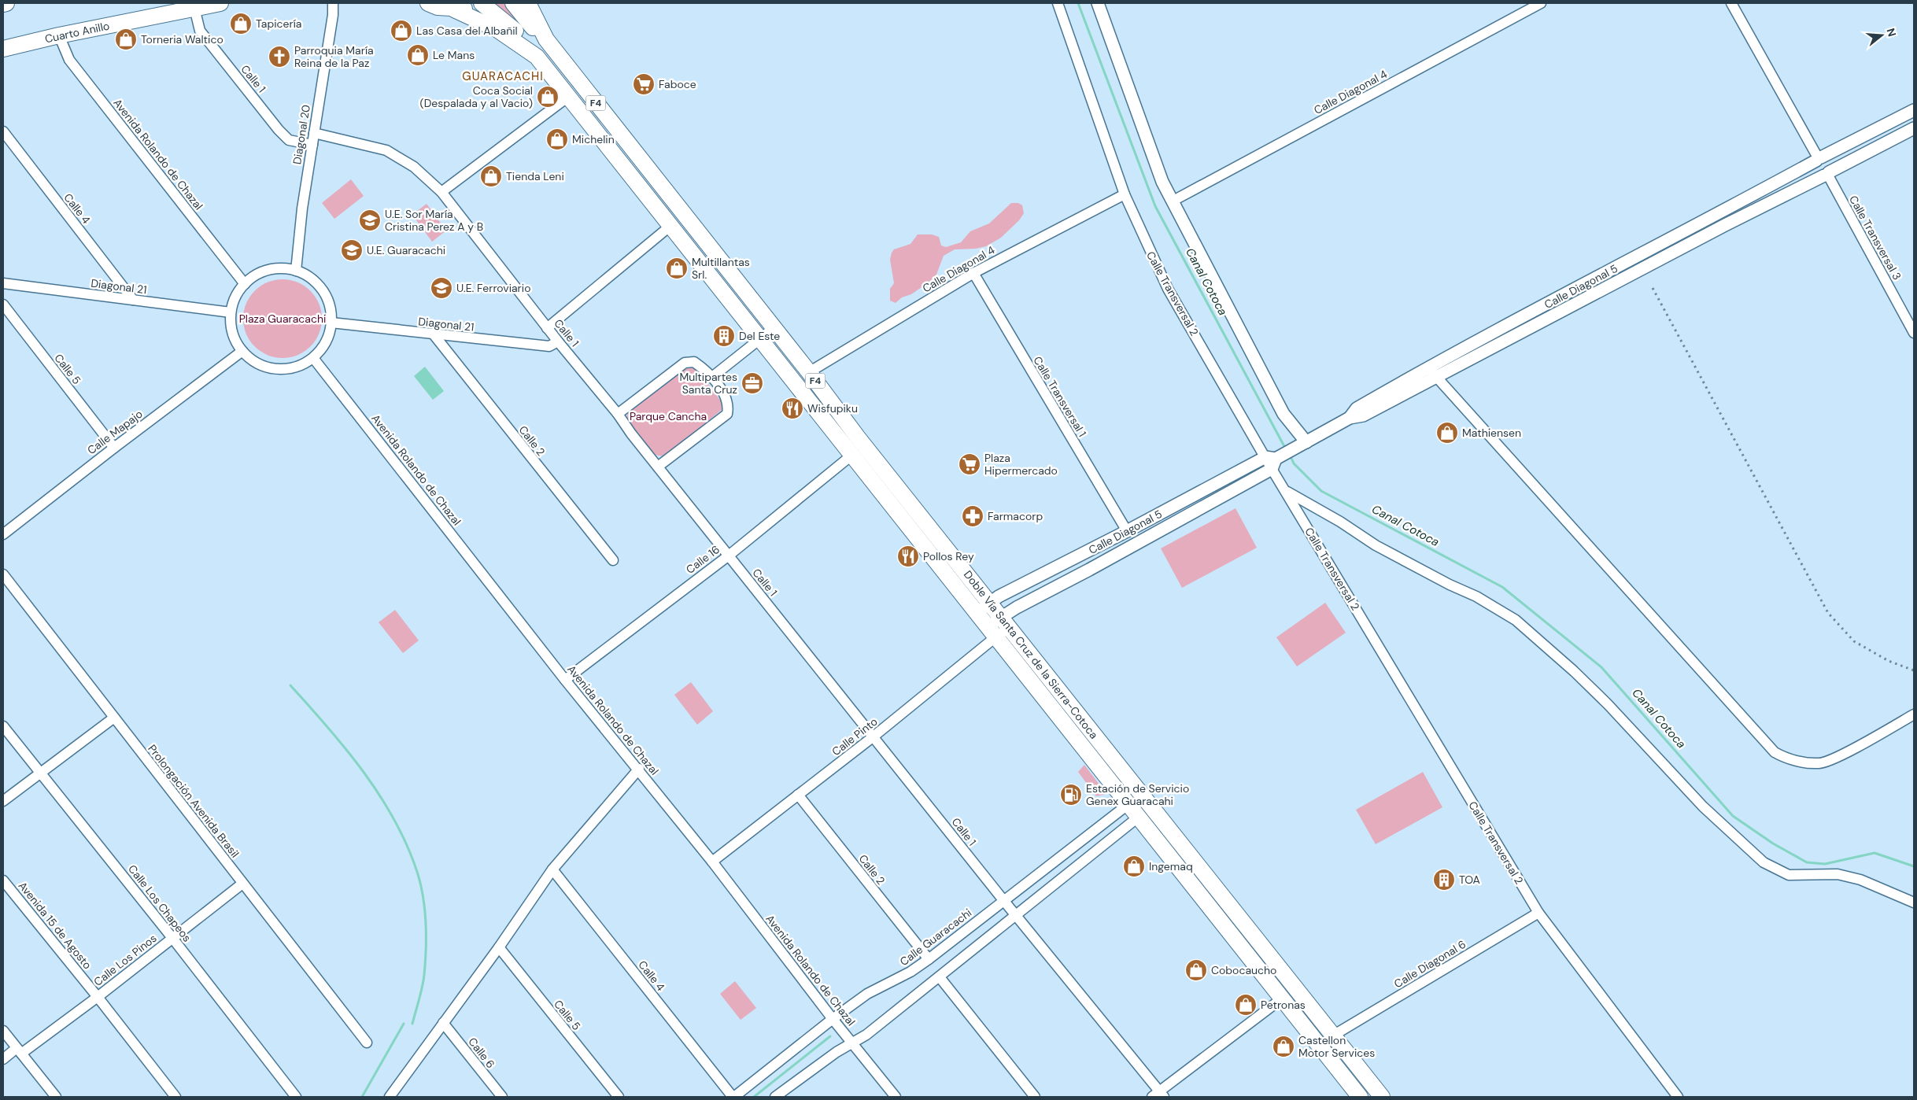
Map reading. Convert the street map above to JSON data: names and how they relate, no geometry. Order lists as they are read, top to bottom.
{
  "streets": {
    "highway": ["Cuarto Anillo", "F4", "Doble Vía Santa Cruz de la Sierra-Cotoca"],
    "street": [
      "Calle 1",
      "Calle Diagonal 4",
      "Diagonal 20",
      "Avenida Rolando de Chazal",
      "Calle 4",
      "Calle Transversal 3",
      "Diagonal 21",
      "Calle Diagonal 5",
      "Calle Transversal 2",
      "Calle 5",
      "Calle Transversal 1",
      "Calle Mapajo",
      "Calle 2",
      "Calle 16",
      "Calle Pinto",
      "Prolongación Avenida Brasil",
      "Calle Los Chapeos",
      "Avenida 15 de Agosto",
      "Calle Guaracachi",
      "Calle Los Pinos",
      "Calle Diagonal 6",
      "Calle 6"
    ]
  },
  "crossings": [
    ["Cuarto Anillo", "Calle 1"],
    ["Cuarto Anillo", "Avenida Rolando de Chazal"],
    ["Calle 1", "Diagonal 20"],
    ["Calle 1", "Diagonal 21"],
    ["Calle 1", "Calle 16"],
    ["Calle 1", "Calle Pinto"],
    ["Calle 1", "Calle Guaracachi"],
    ["Calle Diagonal 4", "Calle Transversal 2"],
    ["Calle Diagonal 4", "Calle Transversal 1"],
    ["Calle Diagonal 4", "Doble Vía Santa Cruz de la Sierra-Cotoca"],
    ["F4", "Calle 16"],
    ["F4", "Doble Vía Santa Cruz de la Sierra-Cotoca"],
    ["Diagonal 20", "Avenida Rolando de Chazal"],
    ["Diagonal 20", "Diagonal 21"],
    ["Diagonal 20", "Calle Mapajo"],
    ["Avenida Rolando de Chazal", "Diagonal 21"],
    ["Avenida Rolando de Chazal", "Calle Mapajo"],
    ["Avenida Rolando de Chazal", "Calle 16"],
    ["Avenida Rolando de Chazal", "Calle Pinto"],
    ["Avenida Rolando de Chazal", "Calle Guaracachi"],
    ["Calle 4", "Diagonal 21"],
    ["Calle 4", "Calle Guaracachi"],
    ["Calle Transversal 3", "Calle Diagonal 5"],
    ["Diagonal 21", "Calle Mapajo"],
    ["Diagonal 21", "Calle 2"],
    ["Calle Diagonal 5", "Calle Transversal 2"],
    ["Calle Diagonal 5", "Calle Transversal 1"],
    ["Calle Diagonal 5", "Doble Vía Santa Cruz de la Sierra-Cotoca"],
    ["Calle Diagonal 5", "Calle Pinto"],
    ["Calle Transversal 2", "Calle Diagonal 6"],
    ["Calle 5", "Calle Mapajo"],
    ["Calle 2", "Calle Pinto"],
    ["Calle 2", "Calle Guaracachi"],
    ["Calle 16", "Doble Vía Santa Cruz de la Sierra-Cotoca"],
    ["Doble Vía Santa Cruz de la Sierra-Cotoca", "Calle Pinto"],
    ["Doble Vía Santa Cruz de la Sierra-Cotoca", "Calle Guaracachi"],
    ["Doble Vía Santa Cruz de la Sierra-Cotoca", "Calle Diagonal 6"],
    ["Prolongación Avenida Brasil", "Calle Los Pinos"],
    ["Calle Los Chapeos", "Calle Los Pinos"],
    ["Avenida 15 de Agosto", "Calle Los Pinos"]
  ],
  "districts": ["GUARACACHI"],
  "water": ["Canal Cotoca"],
  "parks": ["Plaza Guaracachi", "Parque Cancha"],
  "places": {
    "shop": [
      "Tapicería",
      "Las Casa del Albañil",
      "Torneria Waltico",
      "Le Mans",
      "Coca Social (Despalada y al Vacio)",
      "Michelin",
      "Tienda Leni",
      "Multillantas Srl.",
      "Mathiensen",
      "Ingemaq",
      "Cobocaucho",
      "Petronas",
      "Castellon Motor Services"
    ],
    "church": ["Parroquia María Reina de la Paz"],
    "supermarket": ["Faboce", "Plaza Hipermercado"],
    "school or university": ["U.E. Sor María Cristina Perez A y B", "U.E. Guaracachi", "U.E. Ferroviario"],
    "building": ["Del Este", "TOA"],
    "office": ["Multipartes Santa Cruz"],
    "restaurant": ["Wisfupiku", "Pollos Rey"],
    "pharmacy": ["Farmacorp"],
    "fuel station": ["Estación de Servicio Genex Guaracahi"]
  },
  "north": "right"
}
